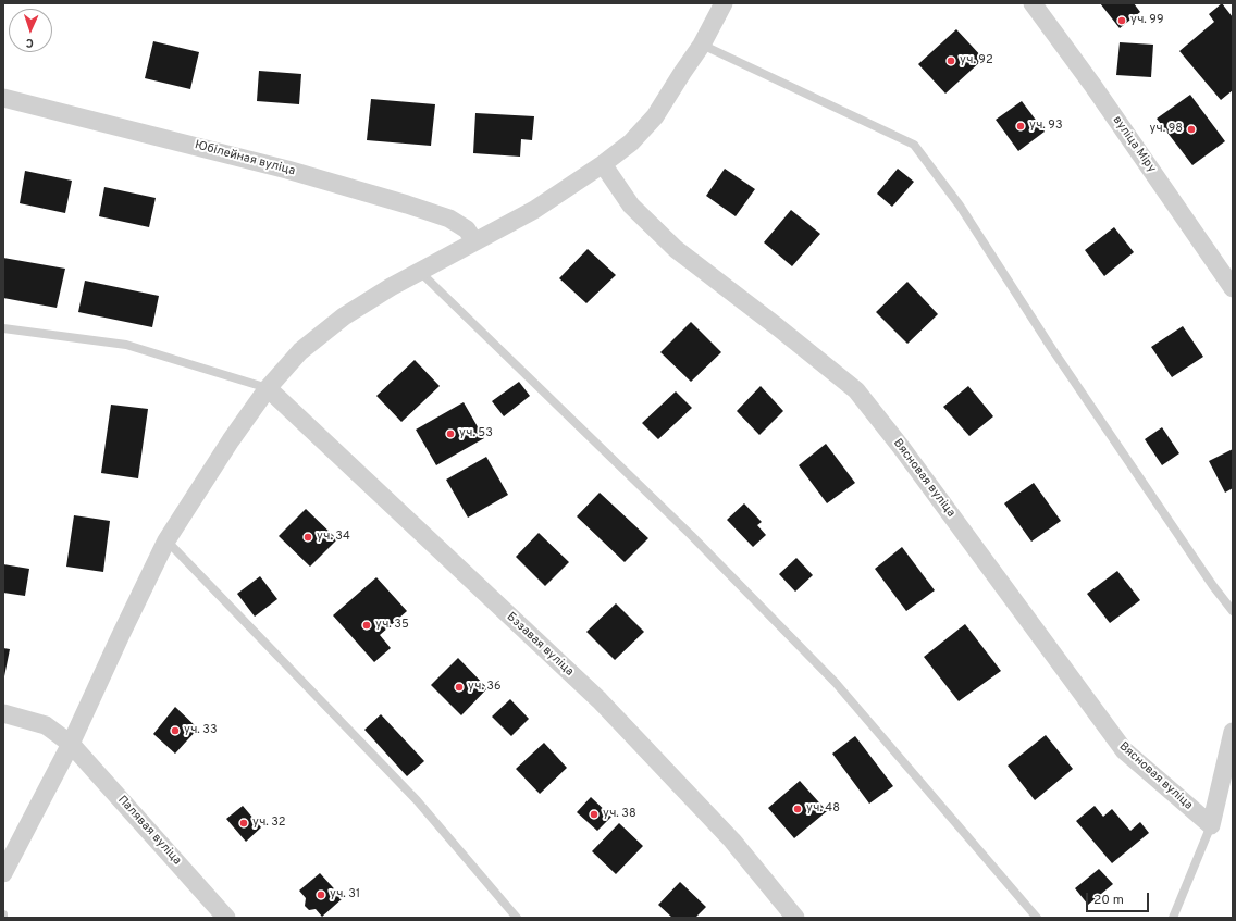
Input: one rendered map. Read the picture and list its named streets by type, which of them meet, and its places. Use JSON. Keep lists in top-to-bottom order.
{
  "streets": {
    "street": [
      "вуліца Міру",
      "Юбілейная вуліца",
      "Вясновая вуліца",
      "Бэзавая вуліца",
      "Палявая вуліца"
    ]
  },
  "places": [
    "уч. 99",
    "уч. 92",
    "уч. 93",
    "уч. 98",
    "уч. 53",
    "уч. 34",
    "уч. 35",
    "уч. 36",
    "уч. 33",
    "уч. 48",
    "уч. 38",
    "уч. 32",
    "уч. 31"
  ],
  "scale_bar": "20 m",
  "north": "bottom"
}
